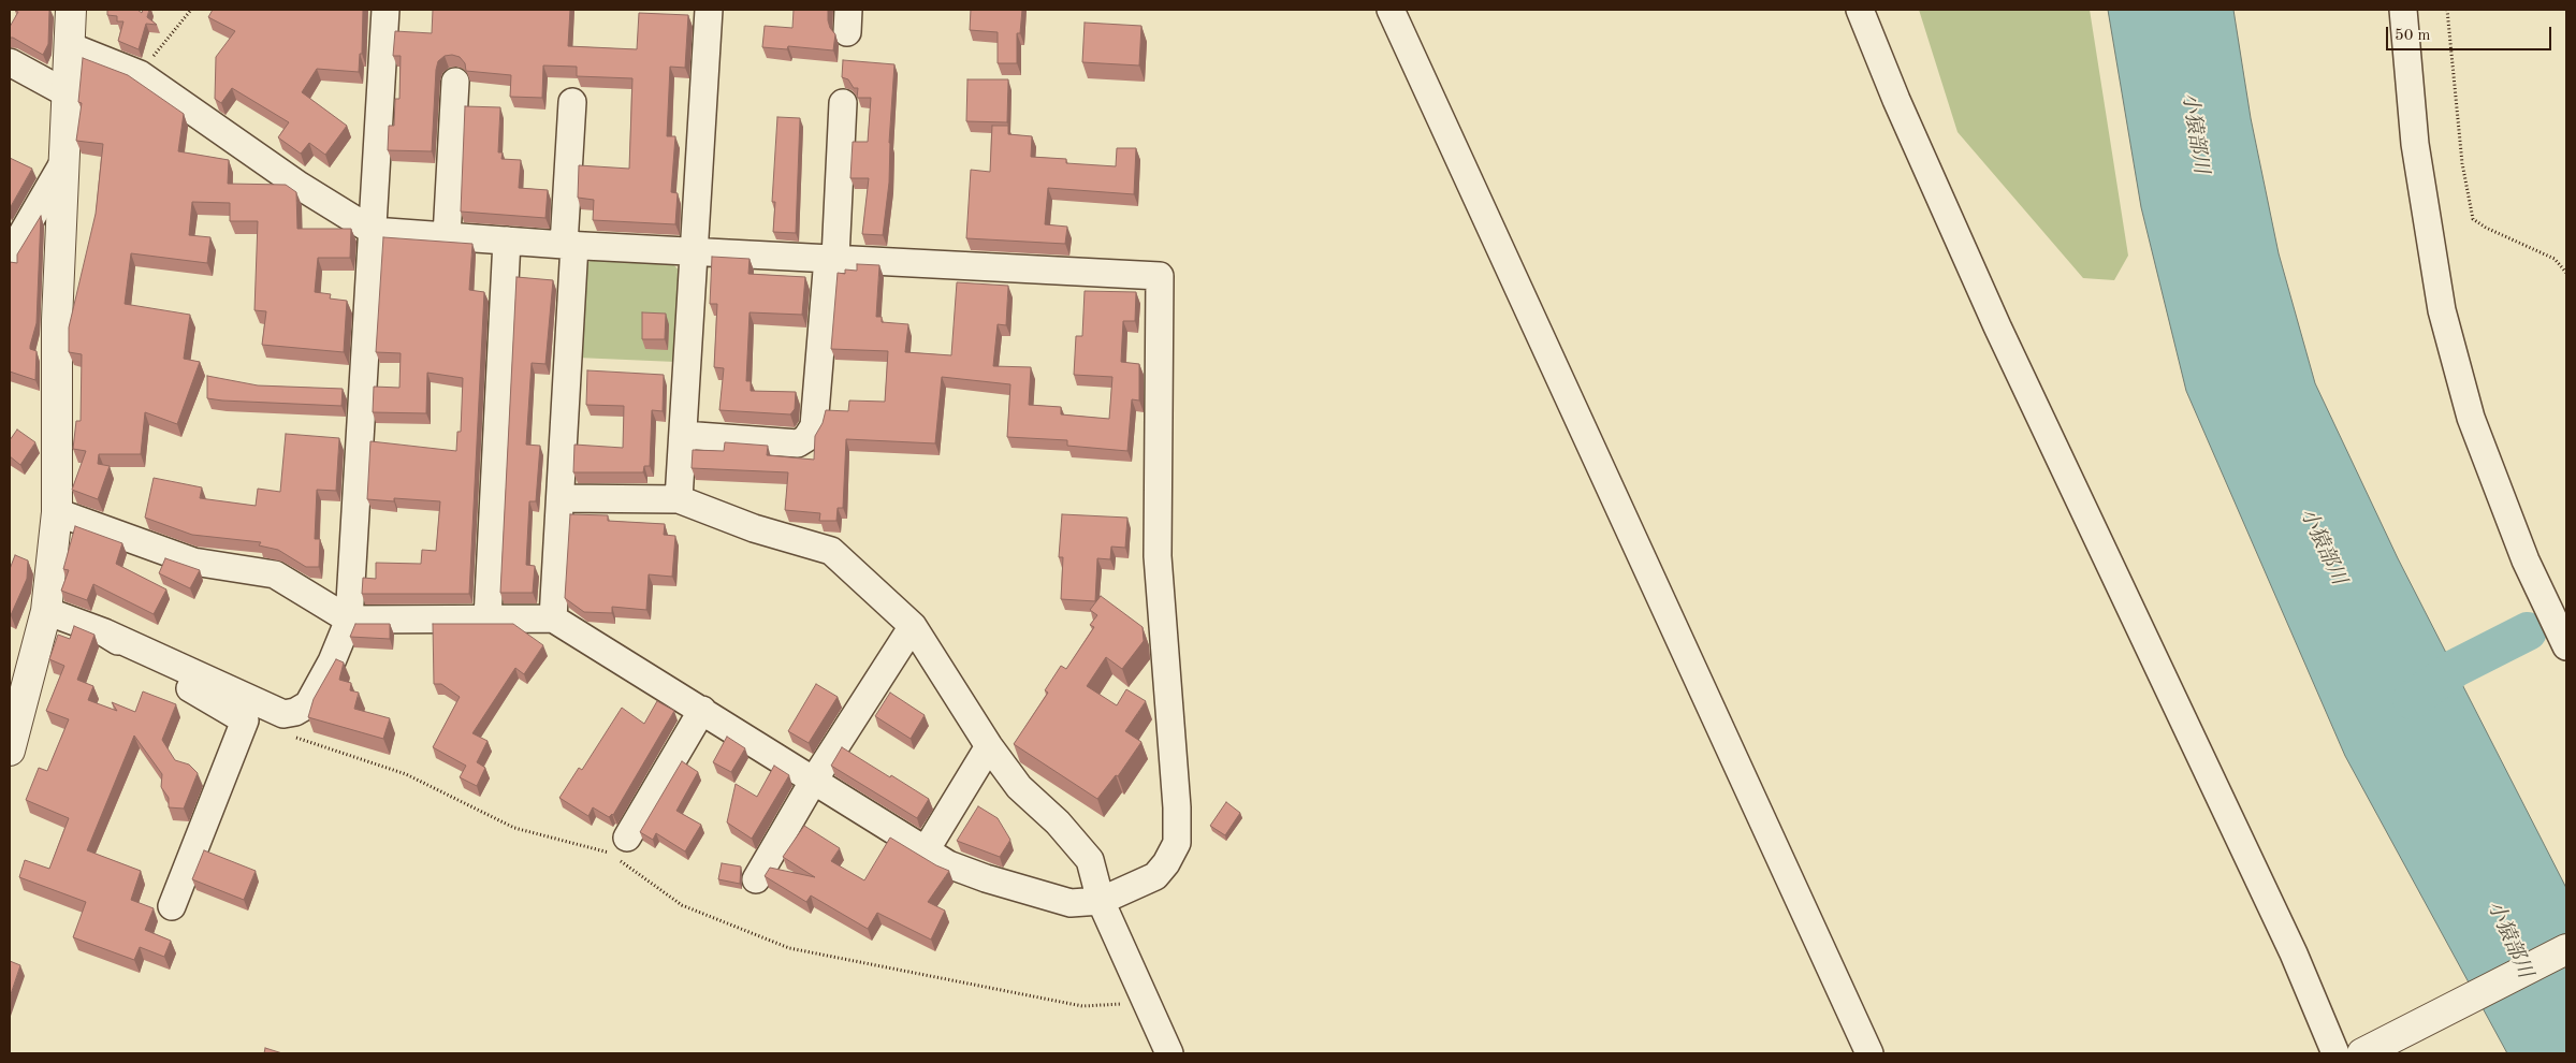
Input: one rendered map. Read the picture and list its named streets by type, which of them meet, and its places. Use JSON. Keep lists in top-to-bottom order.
{
  "water": ["小猿部川"],
  "scale_bar": "50 m"
}
